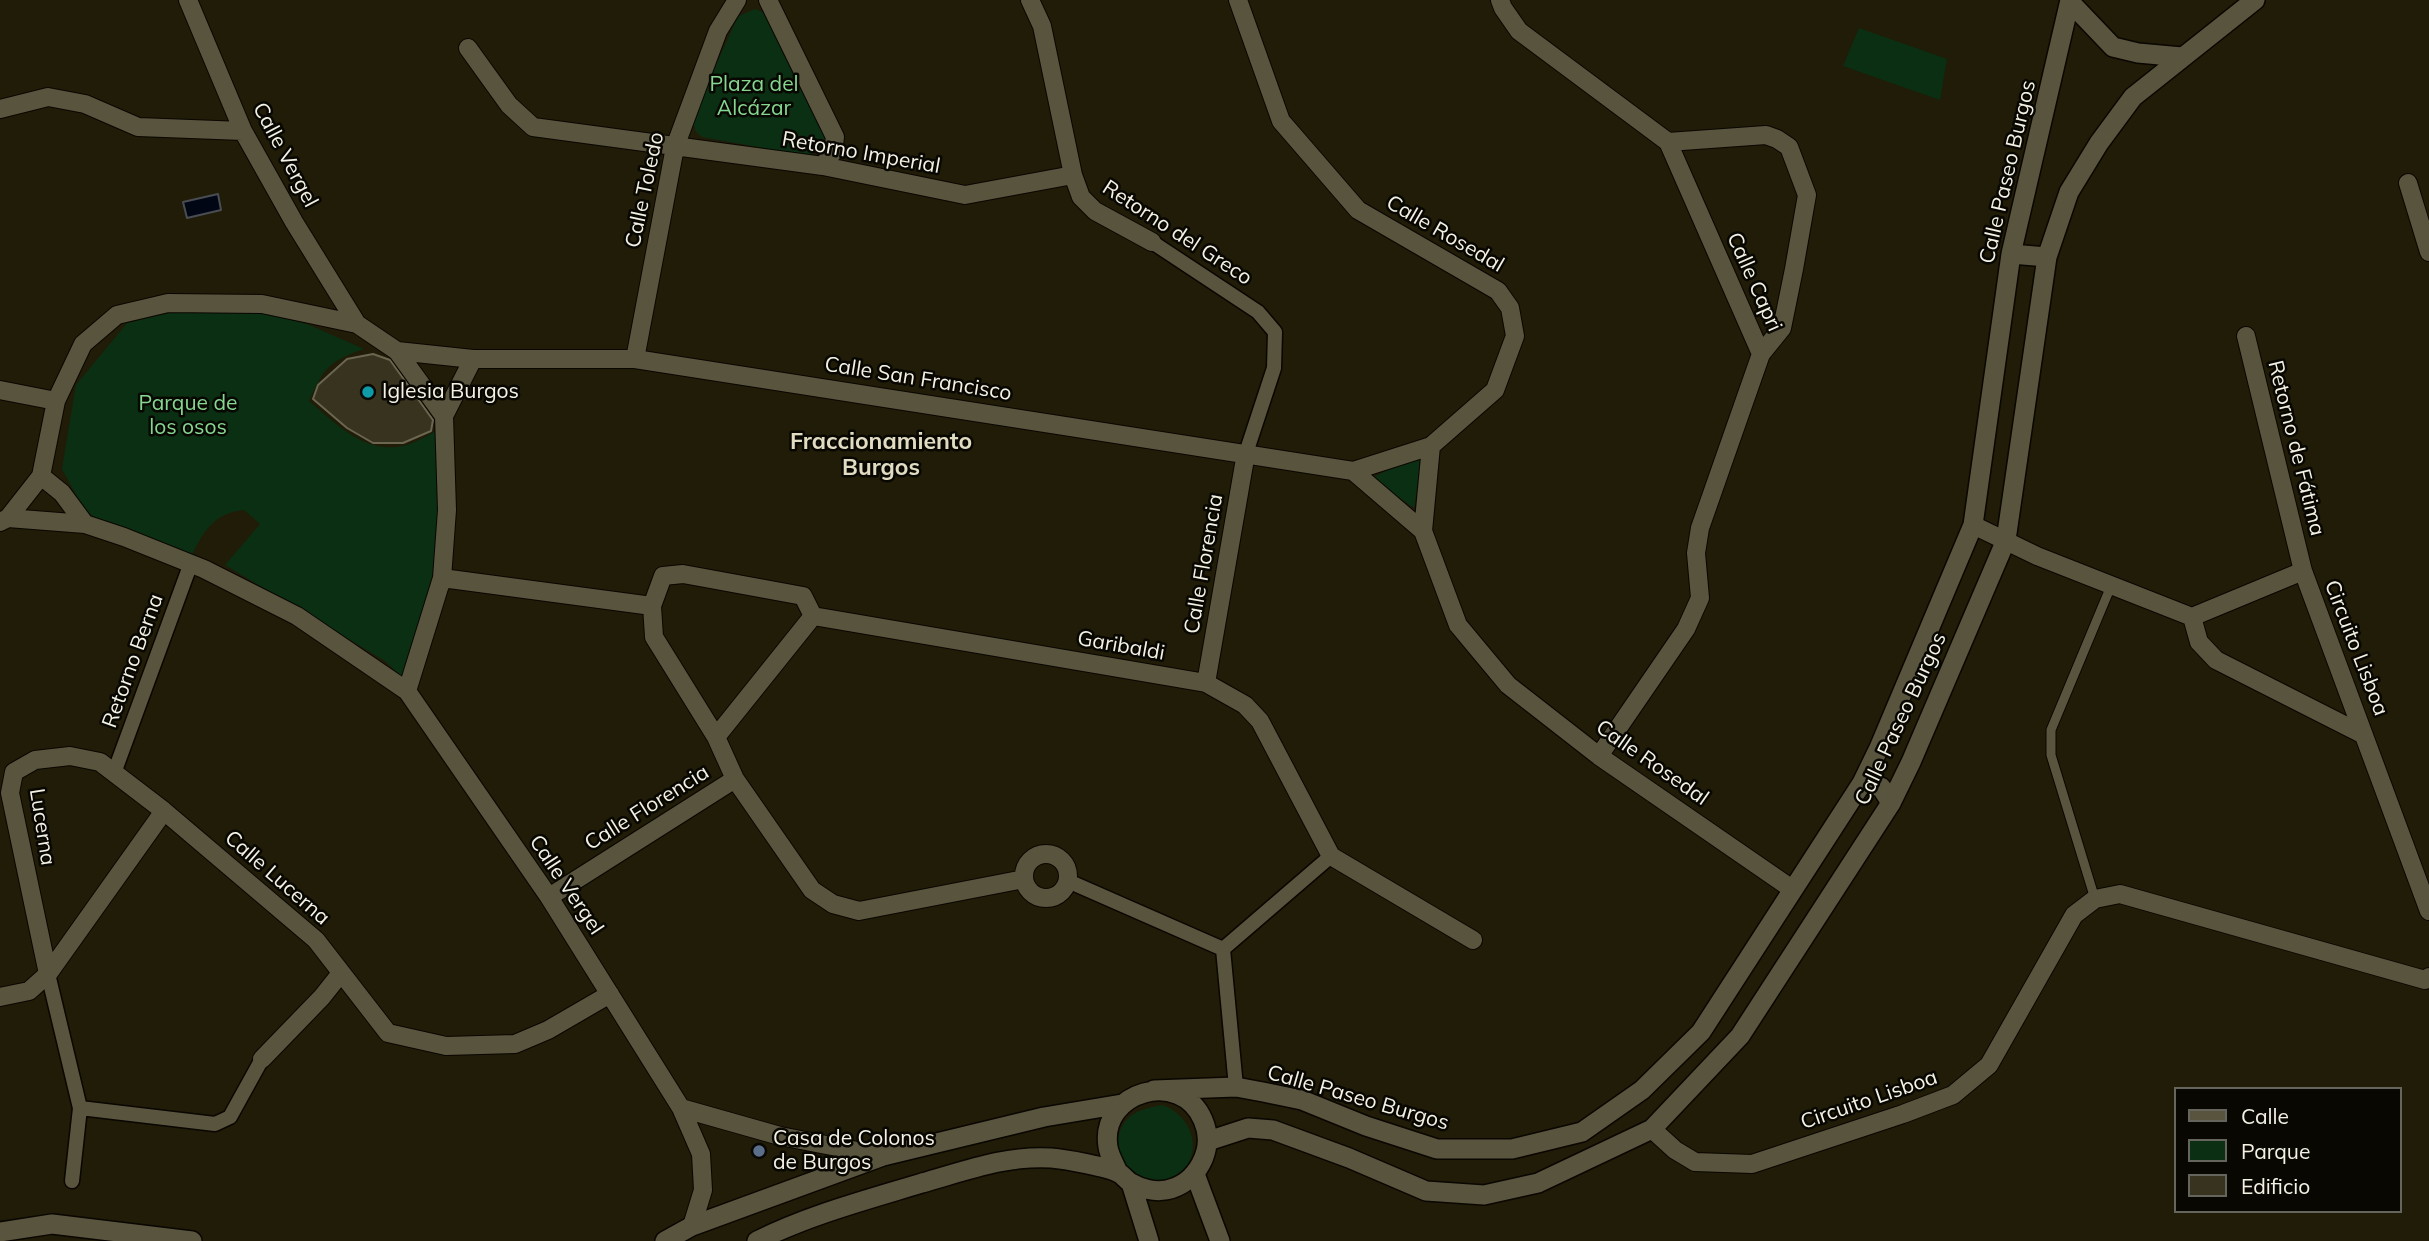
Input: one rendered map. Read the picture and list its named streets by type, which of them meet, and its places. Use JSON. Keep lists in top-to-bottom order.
{
  "streets": {
    "street": [
      "Retorno Imperial",
      "Calle Vergel",
      "Calle Paseo Burgos",
      "Calle Toledo",
      "Retorno del Greco",
      "Calle Rosedal",
      "Calle Capri",
      "Calle San Francisco",
      "Retorno de Fátima",
      "Calle Florencia",
      "Garibaldi",
      "Circuito Lisboa",
      "Retorno Berna",
      "Lucerna",
      "Calle Lucerna"
    ]
  },
  "crossings": [
    ["Retorno Imperial", "Calle Toledo"],
    ["Retorno Imperial", "Retorno del Greco"],
    ["Calle Vergel", "Calle Florencia"],
    ["Calle Vergel", "Calle Lucerna"],
    ["Calle Paseo Burgos", "Calle Rosedal"],
    ["Calle Paseo Burgos", "Circuito Lisboa"],
    ["Calle Toledo", "Calle San Francisco"],
    ["Retorno del Greco", "Calle San Francisco"],
    ["Retorno del Greco", "Calle Florencia"],
    ["Calle Rosedal", "Calle Capri"],
    ["Calle Rosedal", "Calle San Francisco"],
    ["Calle San Francisco", "Calle Florencia"],
    ["Retorno de Fátima", "Circuito Lisboa"],
    ["Calle Florencia", "Garibaldi"],
    ["Retorno Berna", "Lucerna"],
    ["Lucerna", "Calle Lucerna"]
  ],
  "districts": ["Fraccionamiento Burgos"],
  "parks": ["Plaza del Alcázar", "Parque de los osos"],
  "places": ["Iglesia Burgos", "Casa de Colonos de Burgos"],
  "legend": ["Calle", "Parque", "Edificio"]
}
